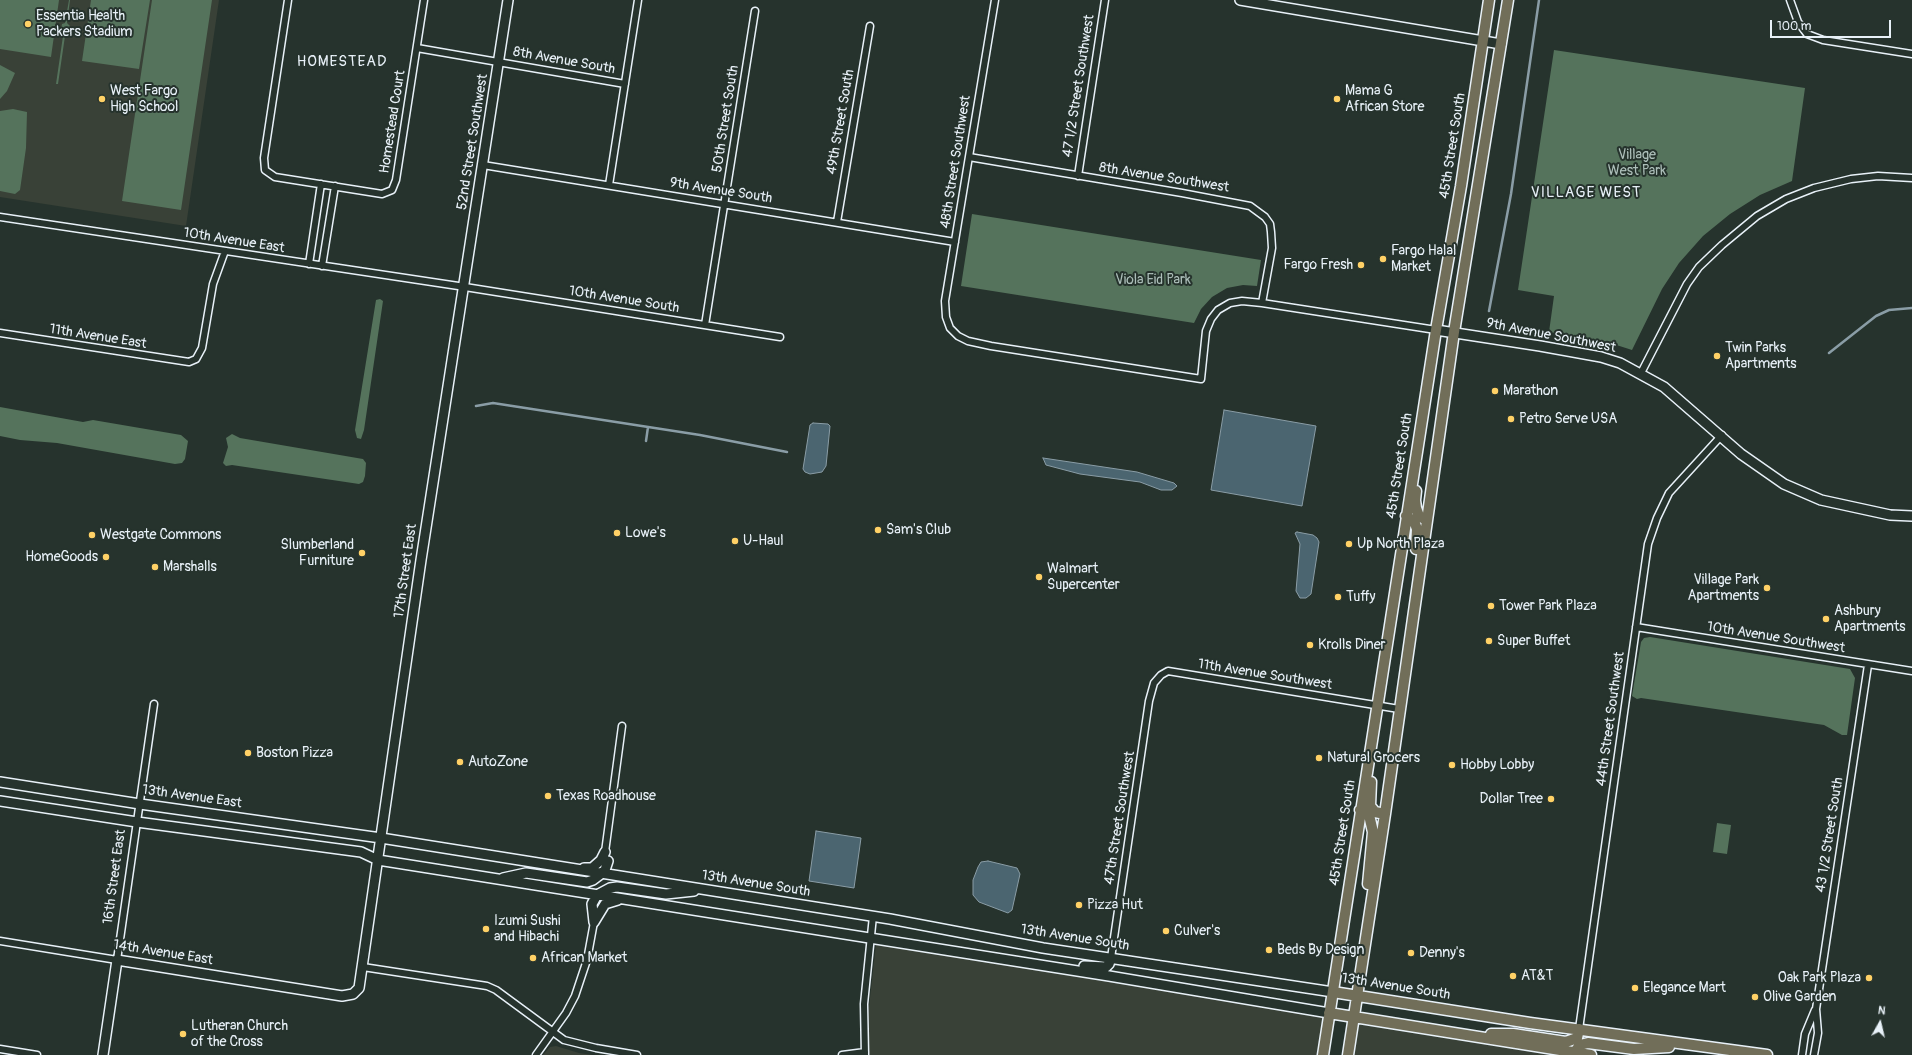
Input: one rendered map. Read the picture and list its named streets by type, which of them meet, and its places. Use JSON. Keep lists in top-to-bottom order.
{
  "streets": {
    "main road": [
      "52nd Street Southwest",
      "45th Street South",
      "9th Avenue Southwest",
      "17th Street East",
      "13th Avenue East",
      "16th Street East",
      "13th Avenue South",
      "14th Avenue East"
    ],
    "street": [
      "8th Avenue South",
      "47 1/2 Street Southwest",
      "50th Street South",
      "Homestead Court",
      "49th Street South",
      "48th Street Southwest",
      "8th Avenue Southwest",
      "9th Avenue South",
      "10th Avenue East",
      "10th Avenue South",
      "11th Avenue East",
      "10th Avenue Southwest",
      "11th Avenue Southwest",
      "44th Street Southwest",
      "47th Street Southwest",
      "43 1/2 Street South"
    ]
  },
  "crossings": [
    ["8th Avenue South", "Homestead Court"],
    ["8th Avenue South", "52nd Street Southwest"],
    ["47 1/2 Street Southwest", "8th Avenue Southwest"],
    ["50th Street South", "9th Avenue South"],
    ["50th Street South", "10th Avenue South"],
    ["49th Street South", "9th Avenue South"],
    ["52nd Street Southwest", "9th Avenue South"],
    ["52nd Street Southwest", "10th Avenue East"],
    ["52nd Street Southwest", "10th Avenue South"],
    ["52nd Street Southwest", "17th Street East"],
    ["45th Street South", "9th Avenue Southwest"],
    ["45th Street South", "11th Avenue Southwest"],
    ["45th Street South", "13th Avenue South"],
    ["48th Street Southwest", "8th Avenue Southwest"],
    ["48th Street Southwest", "9th Avenue South"],
    ["48th Street Southwest", "9th Avenue Southwest"],
    ["8th Avenue Southwest", "9th Avenue Southwest"],
    ["10th Avenue East", "10th Avenue South"],
    ["10th Avenue East", "11th Avenue East"],
    ["10th Avenue East", "17th Street East"],
    ["10th Avenue South", "17th Street East"],
    ["9th Avenue Southwest", "44th Street Southwest"],
    ["17th Street East", "13th Avenue East"],
    ["17th Street East", "13th Avenue South"],
    ["17th Street East", "14th Avenue East"],
    ["10th Avenue Southwest", "44th Street Southwest"],
    ["10th Avenue Southwest", "43 1/2 Street South"],
    ["11th Avenue Southwest", "47th Street Southwest"],
    ["44th Street Southwest", "13th Avenue South"],
    ["13th Avenue East", "16th Street East"],
    ["13th Avenue East", "13th Avenue South"],
    ["47th Street Southwest", "13th Avenue South"],
    ["16th Street East", "14th Avenue East"]
  ],
  "districts": ["HOMESTEAD", "VILLAGE WEST"],
  "parks": ["Village West Park", "Viola Eid Park"],
  "places": [
    "Essentia Health Packers Stadium",
    "West Fargo High School",
    "Mama G African Store",
    "Fargo Halal Market",
    "Fargo Fresh",
    "Twin Parks Apartments",
    "Marathon",
    "Petro Serve USA",
    "Sam's Club",
    "Lowe's",
    "Westgate Commons",
    "U-Haul",
    "Up North Plaza",
    "Slumberland Furniture",
    "HomeGoods",
    "Marshalls",
    "Walmart Supercenter",
    "Village Park Apartments",
    "Tuffy",
    "Tower Park Plaza",
    "Ashbury Apartments",
    "Super Buffet",
    "Krolls Diner",
    "Boston Pizza",
    "Natural Grocers",
    "AutoZone",
    "Hobby Lobby",
    "Texas Roadhouse",
    "Dollar Tree",
    "Pizza Hut",
    "Izumi Sushi and Hibachi",
    "Culver's",
    "Beds By Design",
    "Denny's",
    "African Market",
    "AT&T",
    "Oak Park Plaza",
    "Elegance Mart",
    "Olive Garden",
    "Lutheran Church of the Cross"
  ],
  "scale_bar": "100 m",
  "north": "top"
}
